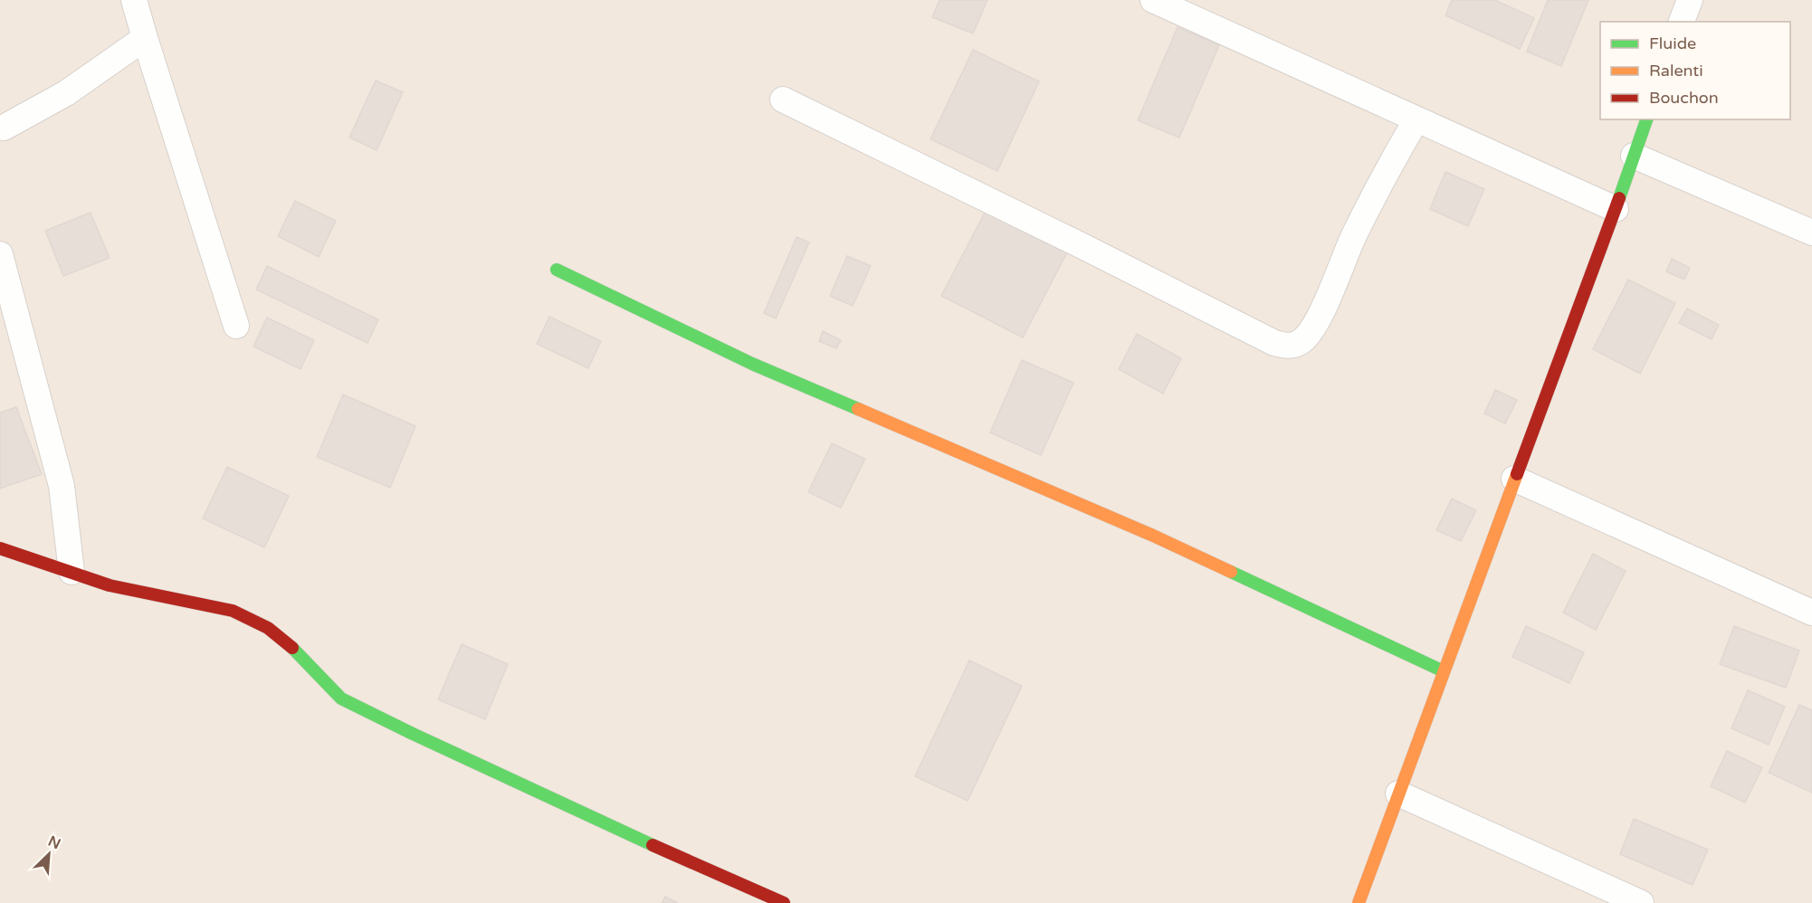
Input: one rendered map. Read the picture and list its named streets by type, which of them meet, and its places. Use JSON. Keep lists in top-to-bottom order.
{
  "legend": ["Fluide", "Ralenti", "Bouchon"],
  "north": "top right"
}
